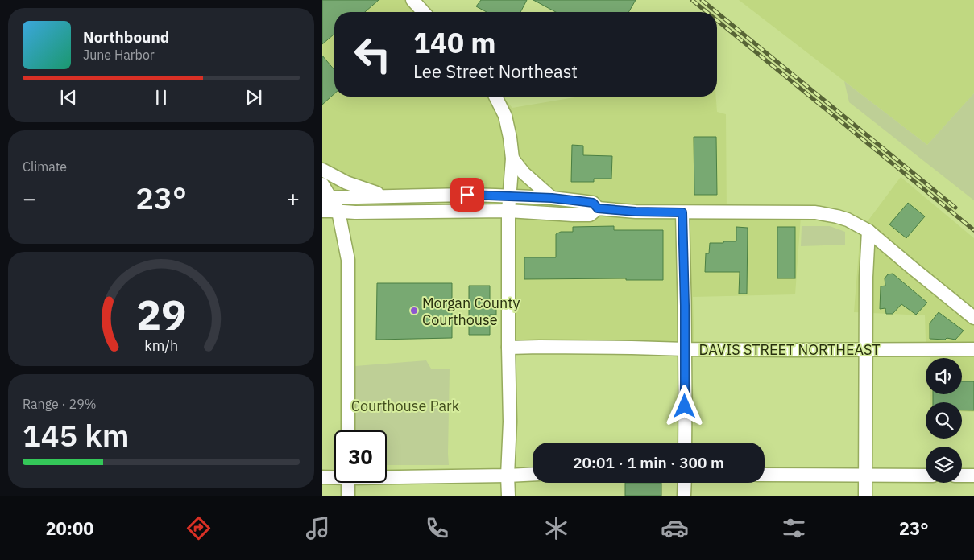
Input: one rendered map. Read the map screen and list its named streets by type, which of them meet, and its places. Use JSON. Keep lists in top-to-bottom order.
{
  "streets": {
    "street": ["DAVIS STREET NORTHEAST"]
  },
  "parks": ["Courthouse Park"],
  "places": ["Morgan County Courthouse"],
  "page": {
    "turn": ["140 m", "Lee Street Northeast"],
    "song": ["Northbound", "June Harbor"],
    "tile": [
      "Climate",
      ["Range · 29%", "145 km"]
    ],
    "heat": ["−", "23°", "+"],
    "limit": "30",
    "trip": "20:01 · 1 min · 300 m",
    "tabs": ["20:00", "23°"],
    "gauge": ["29", "km/h"]
  }
}
